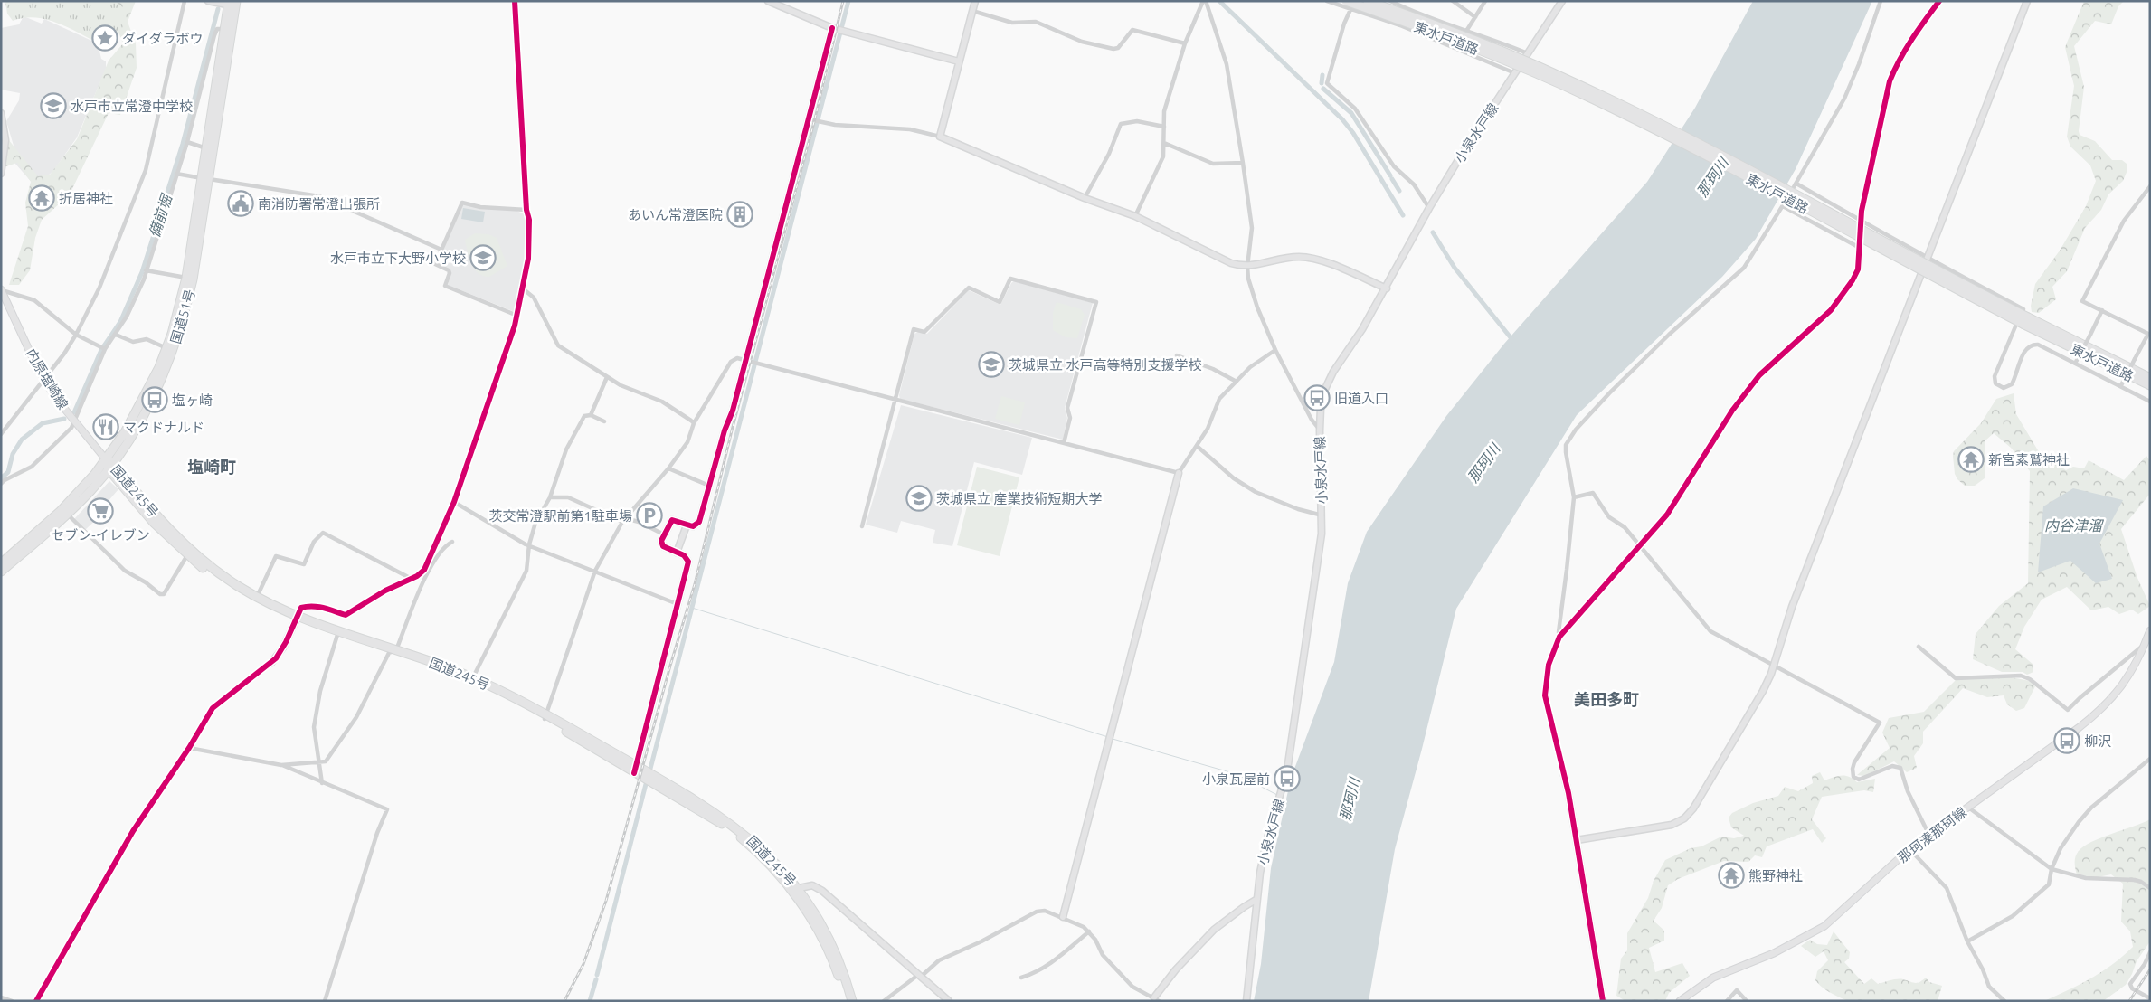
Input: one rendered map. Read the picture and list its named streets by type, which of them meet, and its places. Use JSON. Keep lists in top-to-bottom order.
{
  "streets": {
    "highway": ["東水戸道路", "国道51号", "国道245号"],
    "main road": ["内原塩崎線", "那珂湊那珂線"],
    "street": ["小泉水戸線"]
  },
  "crossings": [
    ["国道51号", "内原塩崎線"],
    ["国道51号", "国道245号"],
    ["内原塩崎線", "国道245号"]
  ],
  "districts": ["塩崎町", "美田多町"],
  "water": ["那珂川", "備前堀", "内谷津溜"],
  "places": {
    "place": ["ダイダラボウ"],
    "school or university": [
      "水戸市立常澄中学校",
      "水戸市立下大野小学校",
      "茨城県立 水戸高等特別支援学校",
      "茨城県立 産業技術短期大学"
    ],
    "temple": ["折居神社", "新宮素鷲神社", "熊野神社"],
    "public building": ["南消防署常澄出張所"],
    "building": ["あいん常澄医院"],
    "bus stop": [
      "旧道入口",
      "塩ヶ崎",
      "柳沢",
      "小泉瓦屋前"
    ],
    "restaurant": ["マクドナルド"],
    "supermarket": ["セブン-イレブン"],
    "parking": ["茨交常澄駅前第1駐車場"]
  }
}
